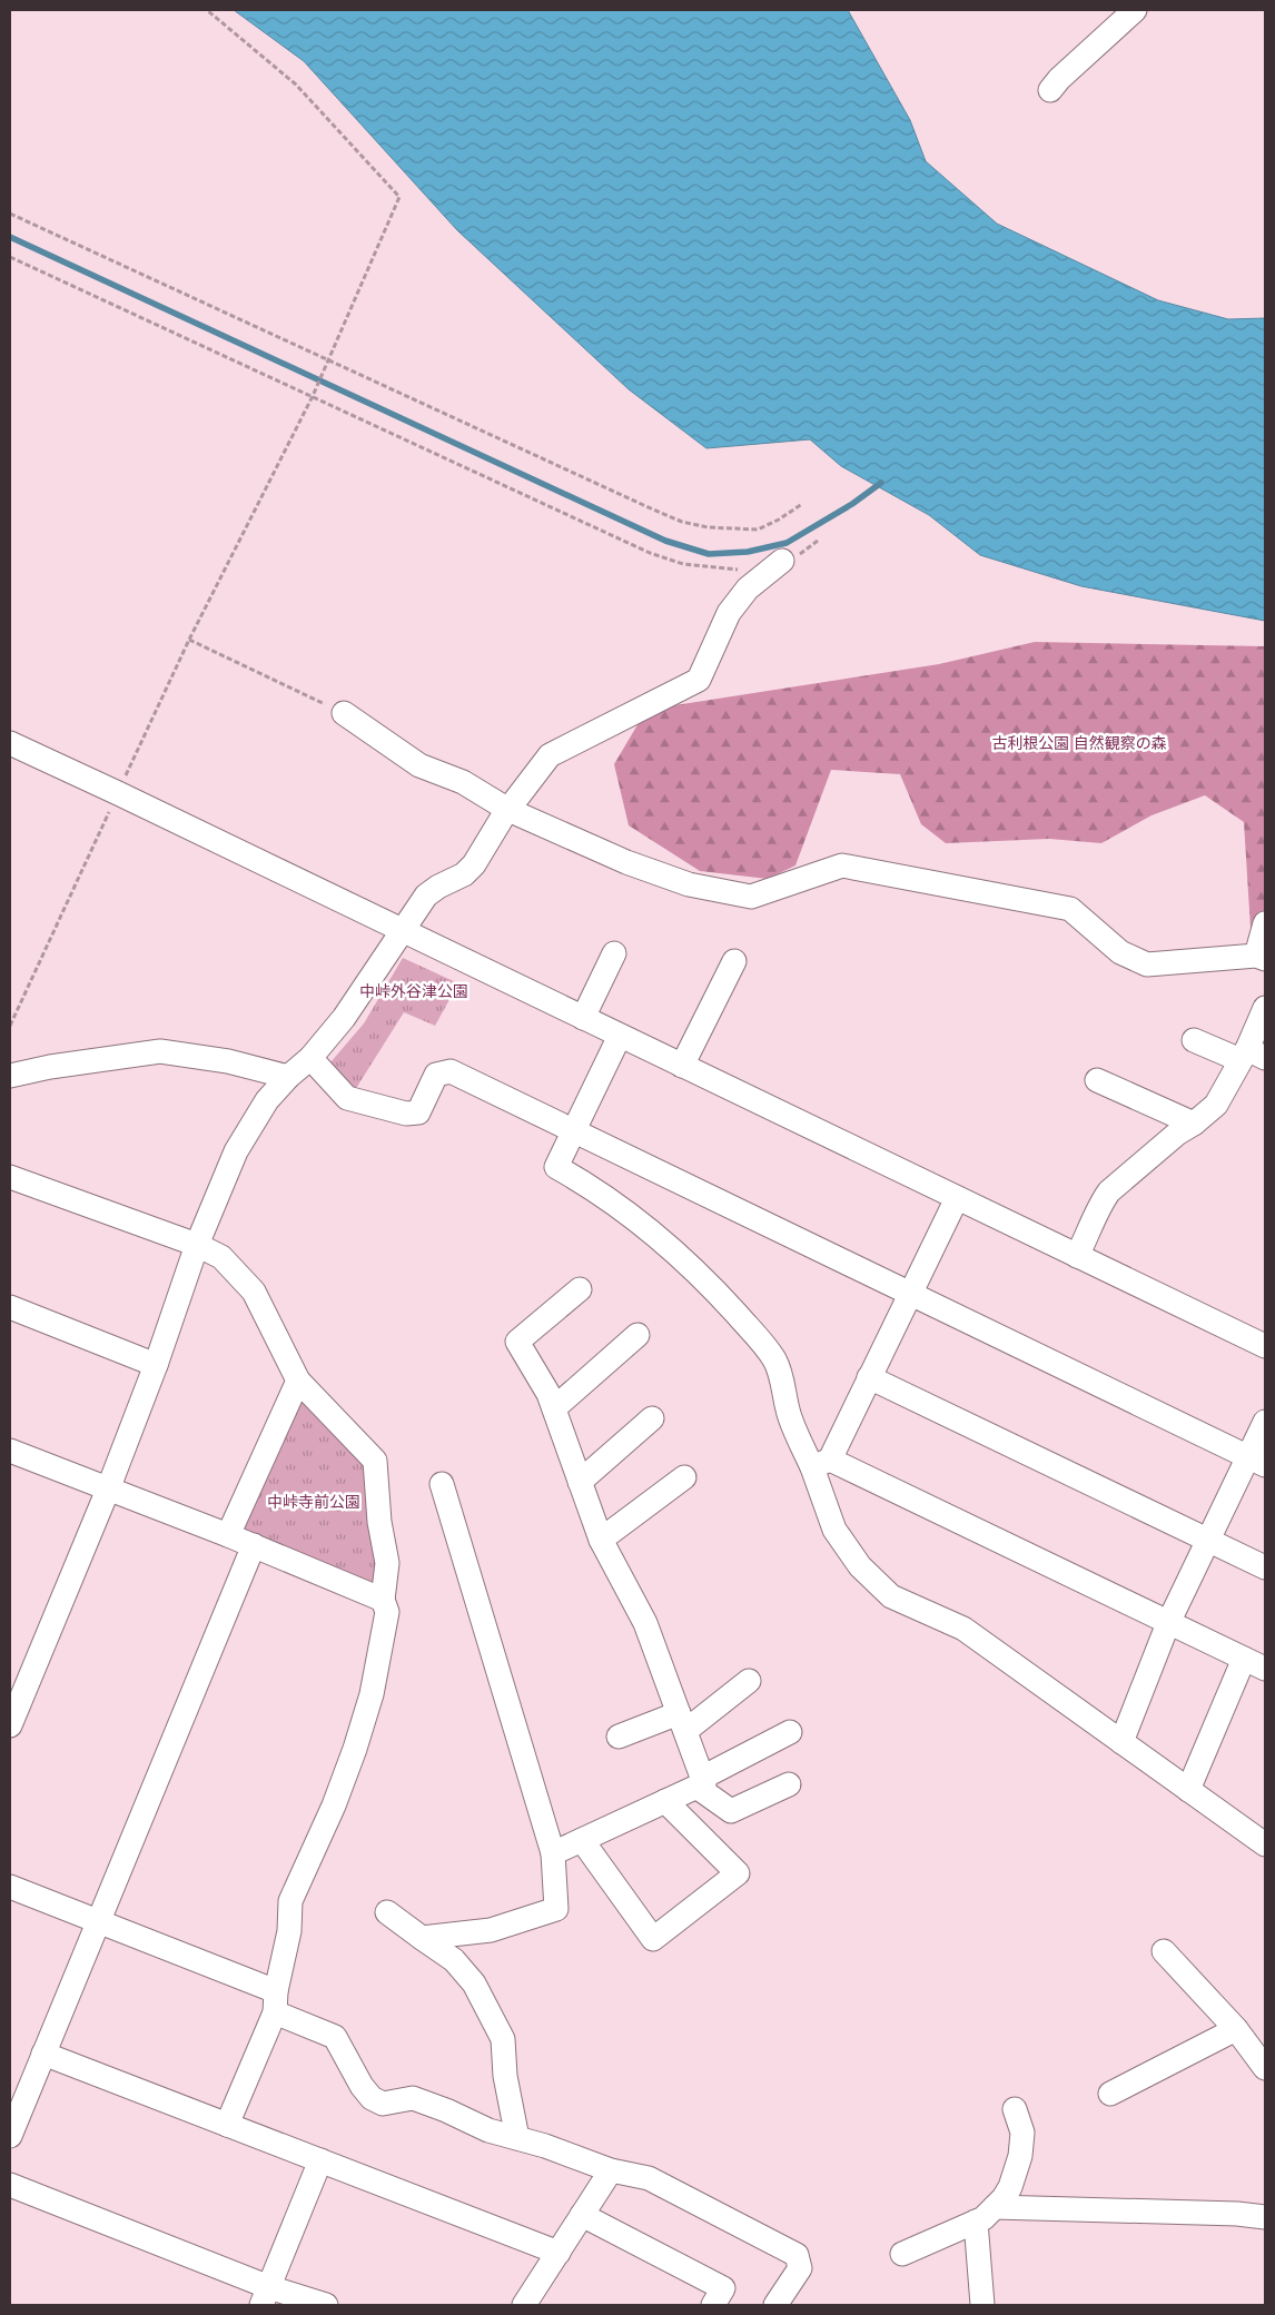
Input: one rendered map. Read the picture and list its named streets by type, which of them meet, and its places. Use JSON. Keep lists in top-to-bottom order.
{
  "parks": ["古利根公園 自然観察の森", "中峠外谷津公園", "中峠寺前公園"]
}
